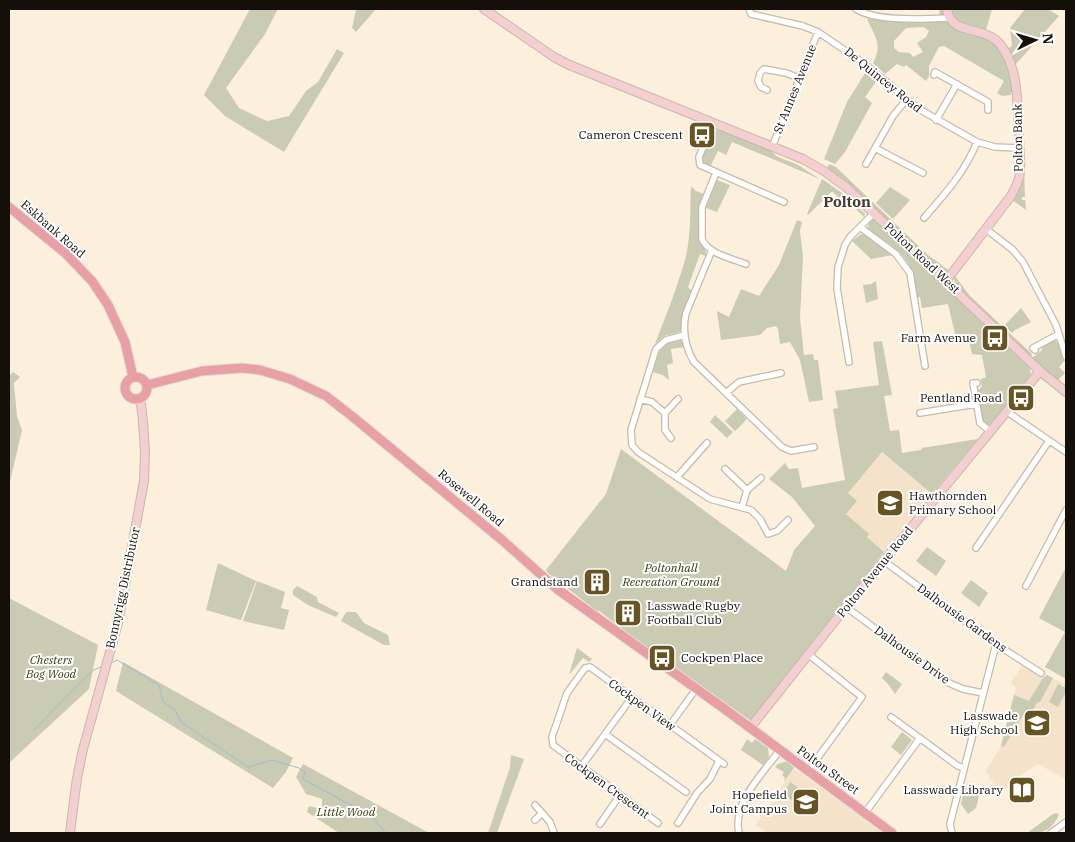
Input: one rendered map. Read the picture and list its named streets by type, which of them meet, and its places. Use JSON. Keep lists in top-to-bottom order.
{
  "streets": {
    "main road": ["Eskbank Road", "Rosewell Road", "Polton Street"],
    "street": [
      "De Quincey Road",
      "St Annes Avenue",
      "Polton Bank",
      "Polton Road West",
      "Polton Avenue Road",
      "Bonnyrigg Distributor",
      "Dalhousie Gardens",
      "Dalhousie Drive",
      "Cockpen View",
      "Cockpen Crescent"
    ]
  },
  "crossings": [
    ["De Quincey Road", "St Annes Avenue"],
    ["De Quincey Road", "Polton Bank"],
    ["St Annes Avenue", "Polton Road West"],
    ["Polton Bank", "Polton Road West"],
    ["Eskbank Road", "Rosewell Road"],
    ["Eskbank Road", "Bonnyrigg Distributor"],
    ["Polton Road West", "Polton Avenue Road"],
    ["Rosewell Road", "Polton Avenue Road"],
    ["Rosewell Road", "Bonnyrigg Distributor"],
    ["Rosewell Road", "Polton Street"],
    ["Polton Avenue Road", "Dalhousie Gardens"],
    ["Polton Avenue Road", "Dalhousie Drive"],
    ["Polton Avenue Road", "Polton Street"],
    ["Cockpen View", "Cockpen Crescent"]
  ],
  "districts": ["Polton"],
  "parks": ["Poltonhall Recreation Ground", "Chesters Bog Wood", "Little Wood"],
  "places": {
    "bus stop": [
      "Cameron Crescent",
      "Farm Avenue",
      "Pentland Road",
      "Cockpen Place"
    ],
    "school or university": ["Hawthornden Primary School", "Lasswade High School", "Hopefield Joint Campus"],
    "building": ["Grandstand", "Lasswade Rugby Football Club"],
    "library": ["Lasswade Library"]
  },
  "north": "right"
}
